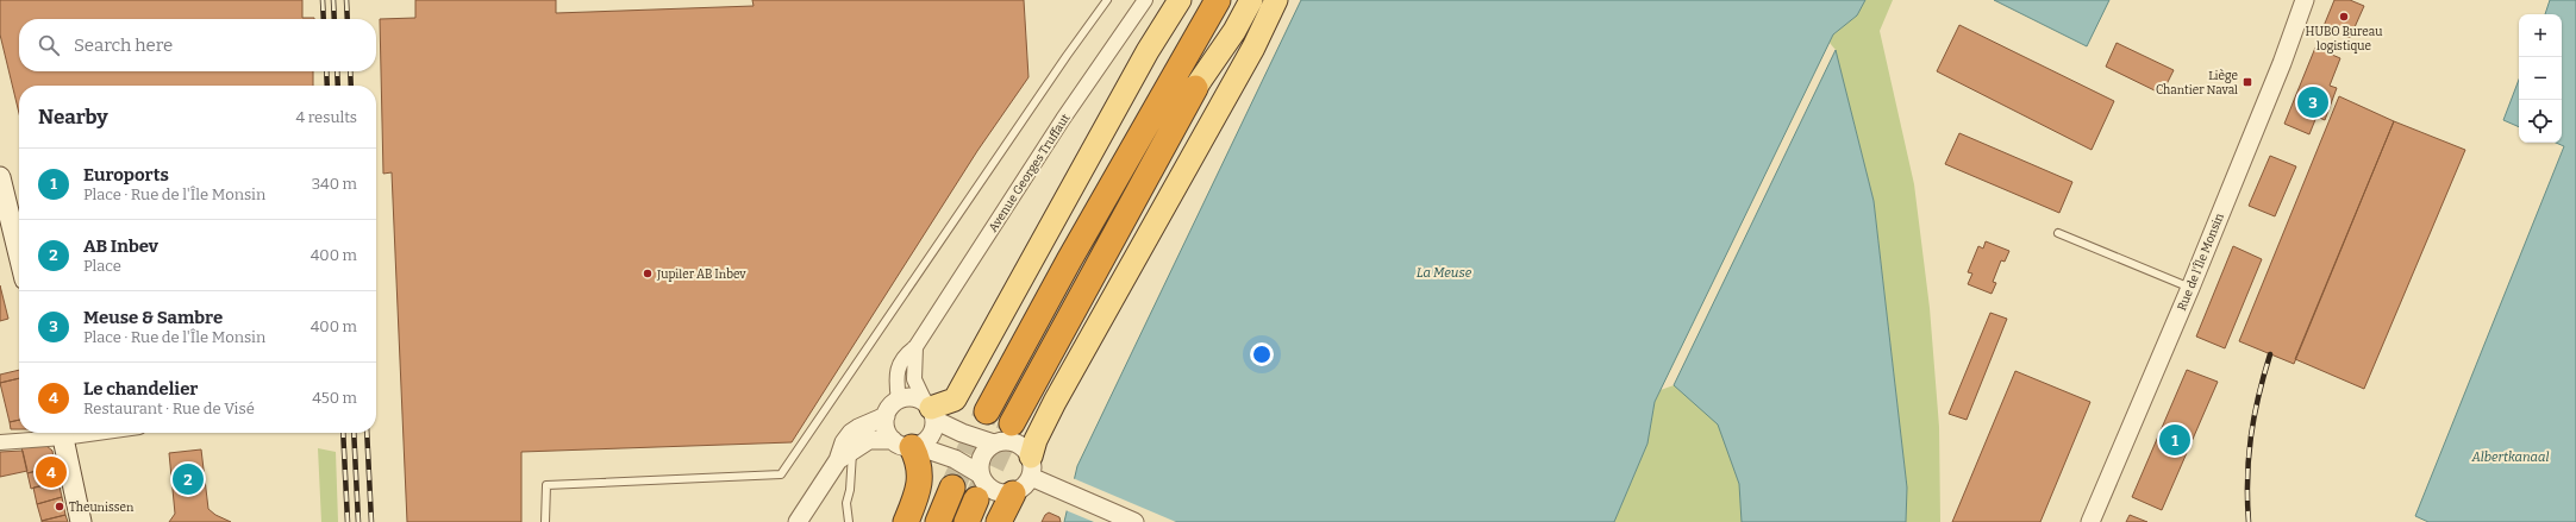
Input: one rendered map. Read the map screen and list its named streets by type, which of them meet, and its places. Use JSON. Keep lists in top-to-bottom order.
{
  "streets": {
    "street": ["Avenue Georges Truffaut", "Rue de l'Île Monsin"]
  },
  "water": ["La Meuse", "Albertkanaal"],
  "places": {
    "other": ["HUBO Bureau logistique", "Jupiler AB Inbev", "Theunissen"],
    "transit": ["Liège Chantier Naval"]
  },
  "page": {
    "map_buttons": ["+", "−"],
    "search": "Search here",
    "pins": [
      "3",
      "1",
      "4",
      "2"
    ],
    "heading": ["Nearby", "4 results"],
    "list": [
      {
        "mark": "1",
        "name": "Euroports",
        "note": "Place · Rue de l'Île Monsin",
        "value": "340 m"
      },
      {
        "mark": "2",
        "name": "AB Inbev",
        "note": "Place",
        "value": "400 m"
      },
      {
        "mark": "3",
        "name": "Meuse & Sambre",
        "note": "Place · Rue de l'Île Monsin",
        "value": "400 m"
      },
      {
        "mark": "4",
        "name": "Le chandelier",
        "note": "Restaurant · Rue de Visé",
        "value": "450 m"
      }
    ]
  }
}
